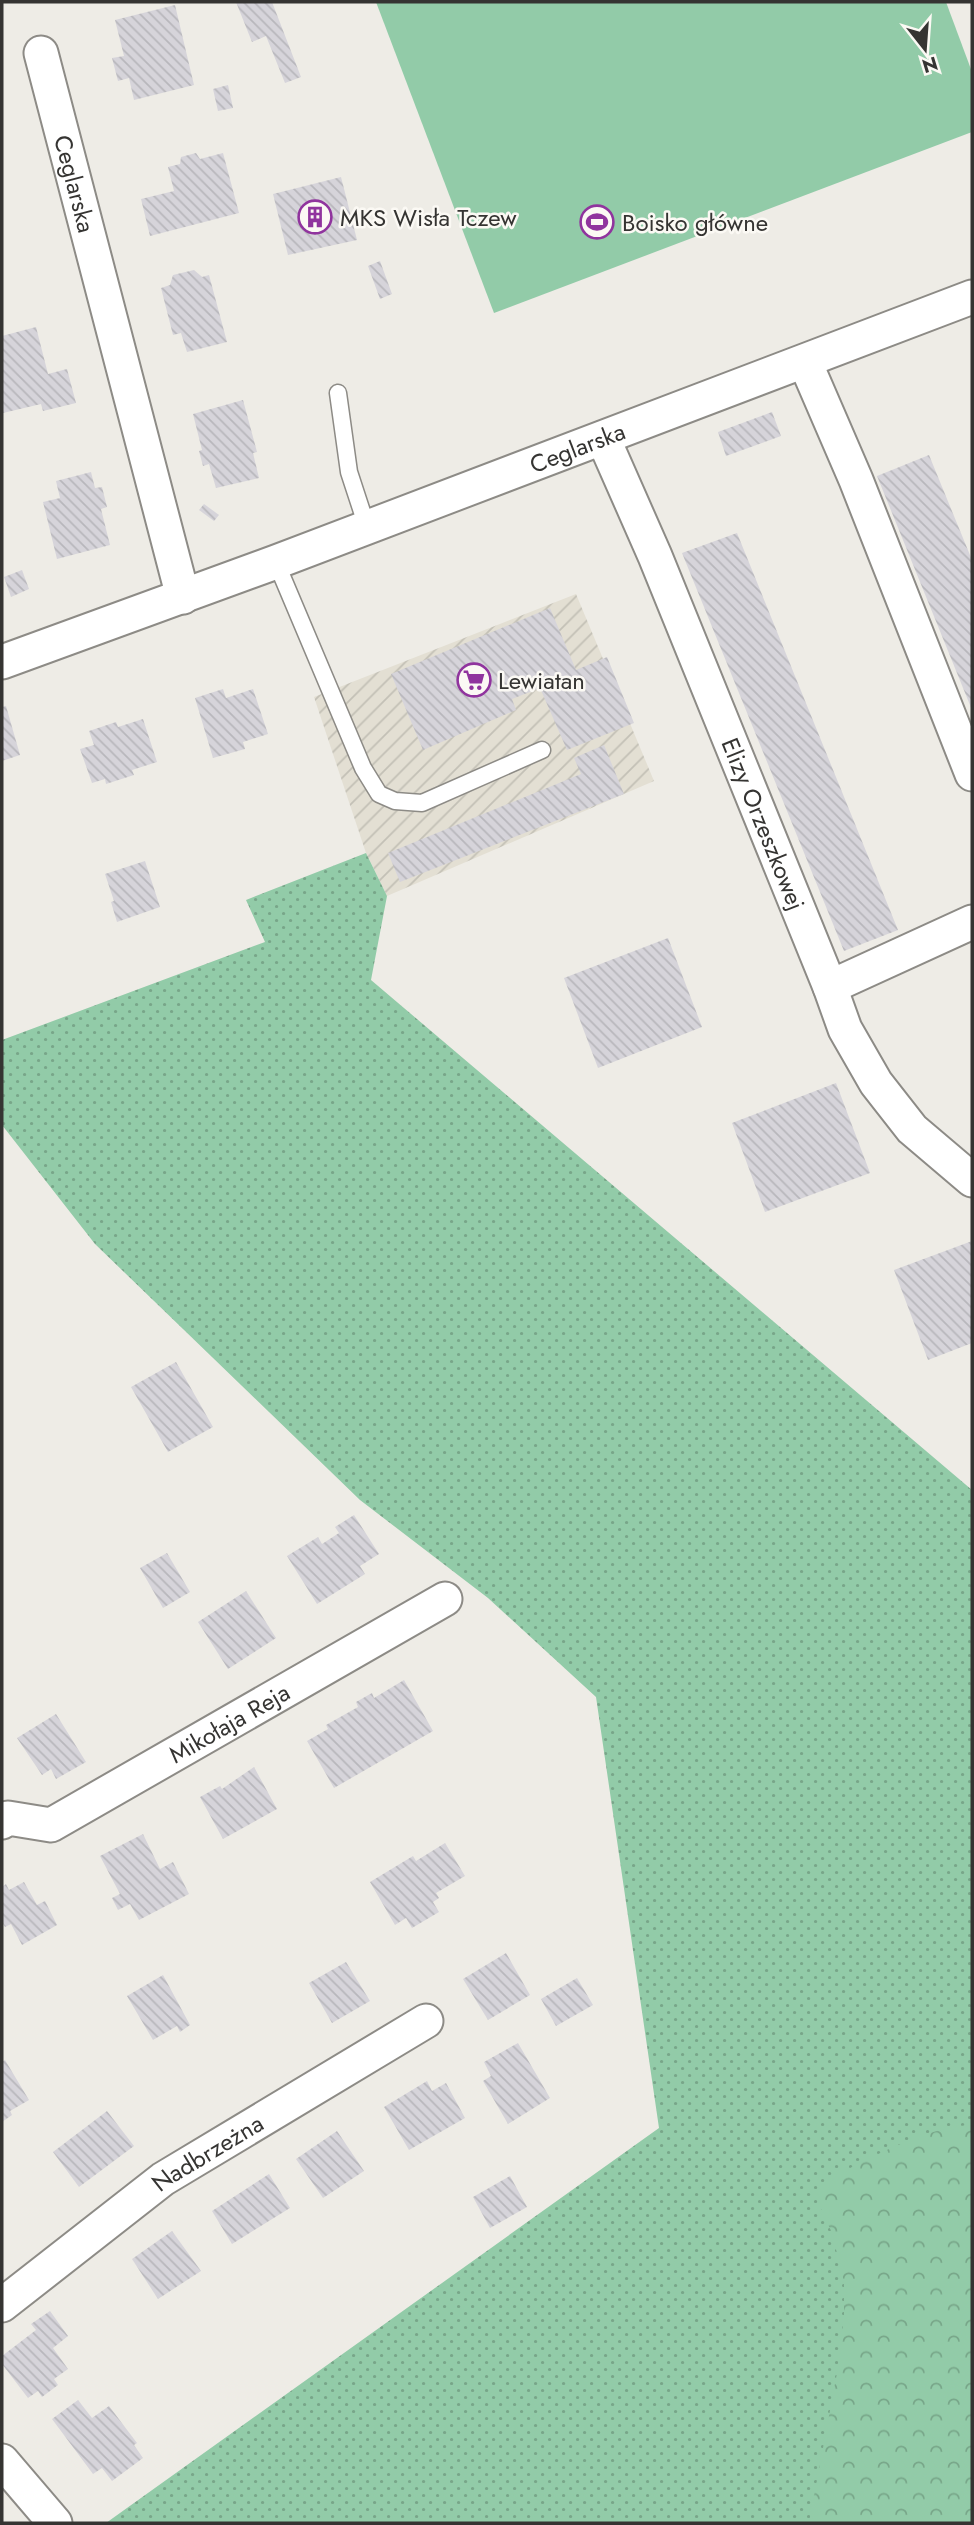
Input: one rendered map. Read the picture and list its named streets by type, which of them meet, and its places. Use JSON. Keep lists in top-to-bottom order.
{
  "streets": {
    "street": [
      "Ceglarska",
      "Elizy Orzeszkowej",
      "Mikołaja Reja",
      "Nadbrzeżna"
    ]
  },
  "crossings": [
    ["Ceglarska", "Elizy Orzeszkowej"]
  ],
  "places": {
    "building": ["MKS Wisła Tczew"],
    "sports": ["Boisko główne"],
    "supermarket": ["Lewiatan"]
  },
  "north": "bottom"
}
